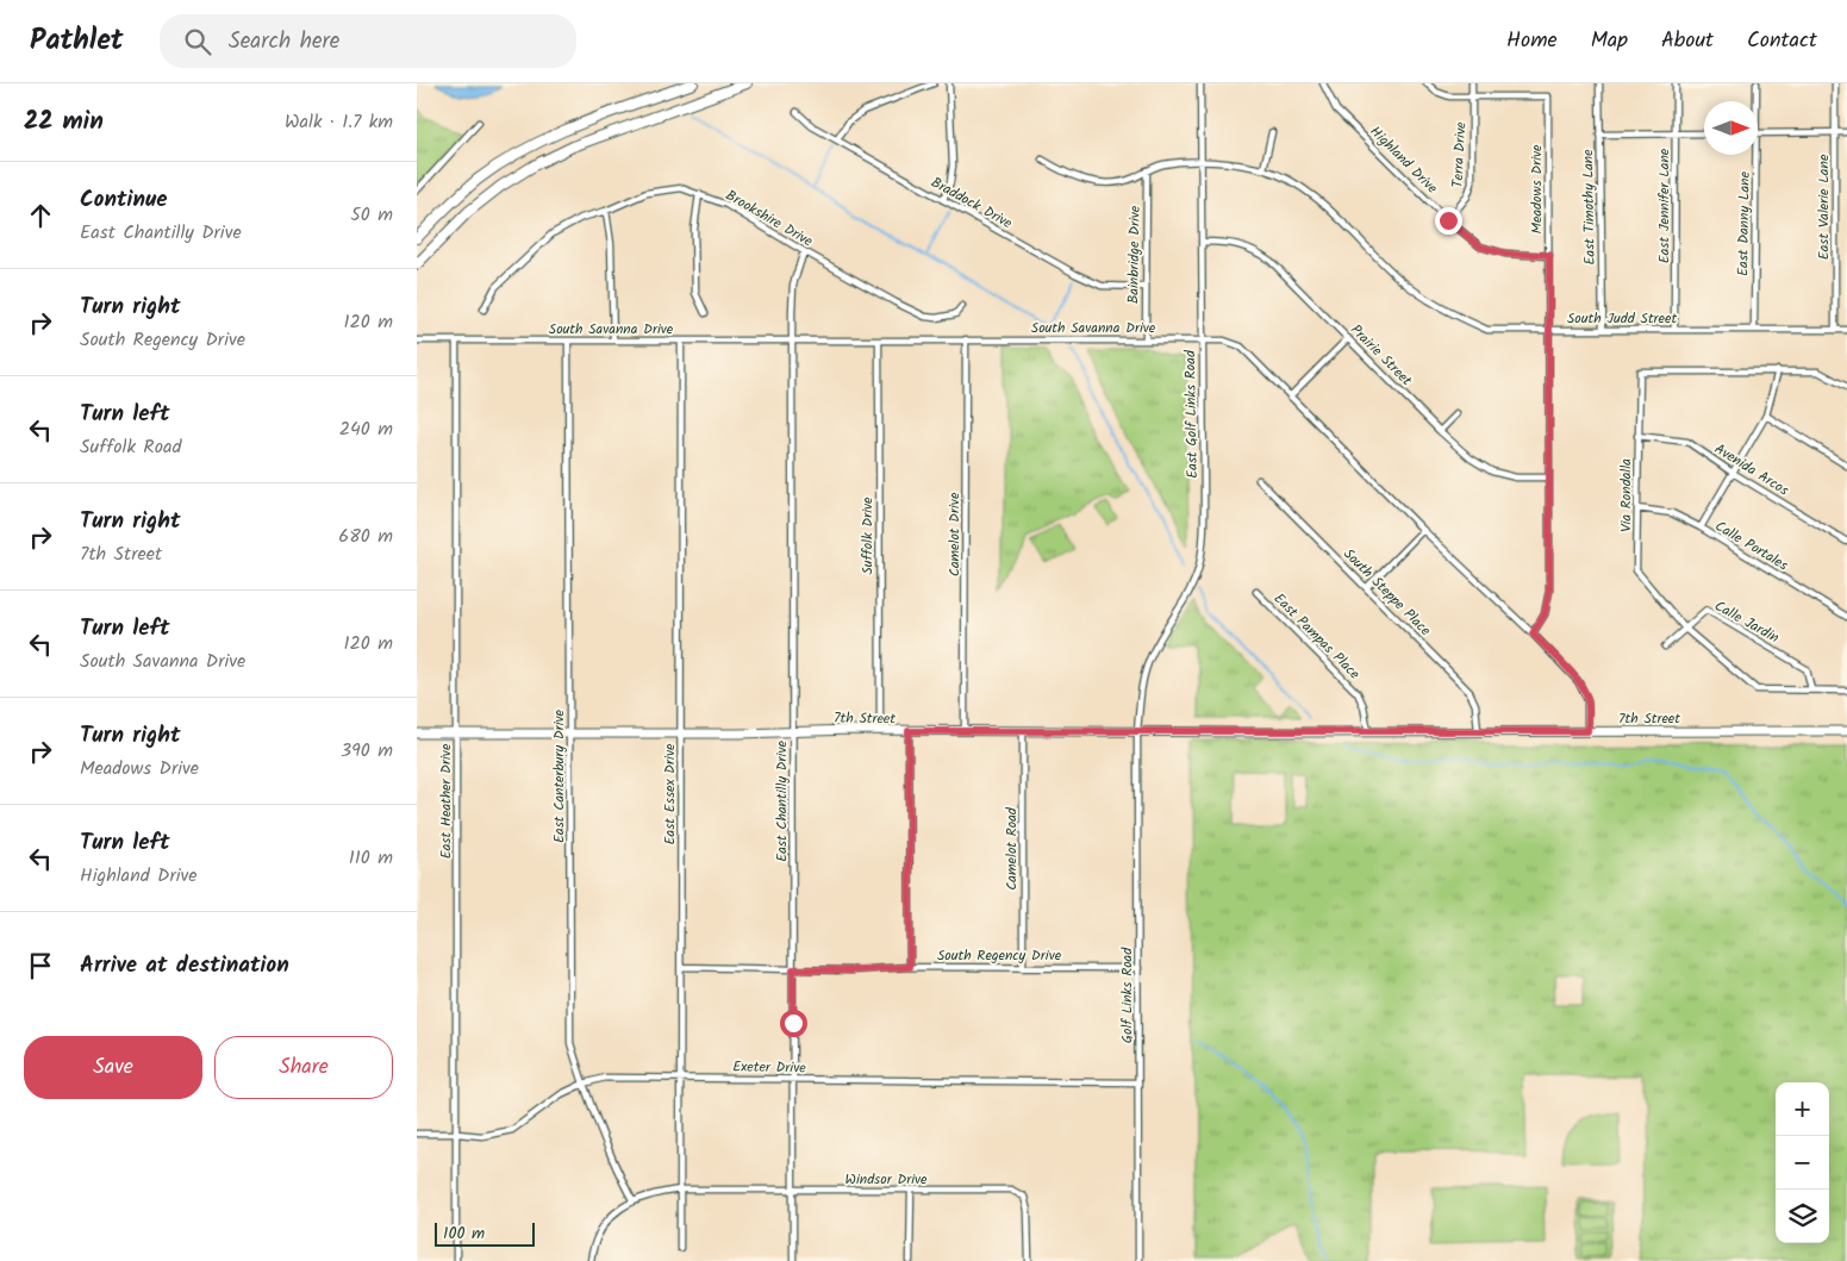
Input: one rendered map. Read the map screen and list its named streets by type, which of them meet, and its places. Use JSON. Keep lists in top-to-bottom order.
{
  "streets": {
    "main road": ["7th Street"],
    "street": [
      "Terra Drive",
      "Highland Drive",
      "Meadows Drive",
      "Braddock Drive",
      "East Jennifer Lane",
      "East Timothy Lane",
      "East Valerie Lane",
      "Brookshire Drive",
      "East Danny Lane",
      "Bainbridge Drive",
      "South Judd Street",
      "South Savanna Drive",
      "Prairie Street",
      "East Golf Links Road",
      "Avenida Arcos",
      "Via Rondalla",
      "Camelot Drive",
      "Suffolk Drive",
      "Calle Portales",
      "South Steppe Place",
      "Calle Jardin",
      "East Pampas Place",
      "East Canterbury Drive",
      "East Essex Drive",
      "East Heather Drive",
      "East Chantilly Drive",
      "Camelot Road",
      "South Regency Drive",
      "Golf Links Road",
      "Exeter Drive",
      "Windsor Drive"
    ]
  },
  "crossings": [
    ["Terra Drive", "Highland Drive"],
    ["Terra Drive", "Meadows Drive"],
    ["Highland Drive", "Meadows Drive"],
    ["Meadows Drive", "South Judd Street"],
    ["Meadows Drive", "South Savanna Drive"],
    ["Meadows Drive", "Prairie Street"],
    ["Braddock Drive", "Bainbridge Drive"],
    ["East Jennifer Lane", "South Judd Street"],
    ["East Timothy Lane", "South Judd Street"],
    ["East Valerie Lane", "South Judd Street"],
    ["Brookshire Drive", "East Chantilly Drive"],
    ["East Danny Lane", "South Judd Street"],
    ["Bainbridge Drive", "South Judd Street"],
    ["Bainbridge Drive", "South Savanna Drive"],
    ["South Judd Street", "East Golf Links Road"],
    ["South Savanna Drive", "East Golf Links Road"],
    ["South Savanna Drive", "Camelot Drive"],
    ["South Savanna Drive", "Suffolk Drive"],
    ["South Savanna Drive", "7th Street"],
    ["South Savanna Drive", "East Canterbury Drive"],
    ["South Savanna Drive", "East Essex Drive"],
    ["South Savanna Drive", "East Heather Drive"],
    ["South Savanna Drive", "East Chantilly Drive"],
    ["Prairie Street", "East Golf Links Road"],
    ["East Golf Links Road", "7th Street"],
    ["East Golf Links Road", "Golf Links Road"],
    ["Avenida Arcos", "Via Rondalla"],
    ["Via Rondalla", "Calle Portales"],
    ["Via Rondalla", "Calle Jardin"],
    ["Camelot Drive", "7th Street"],
    ["Suffolk Drive", "7th Street"],
    ["South Steppe Place", "7th Street"],
    ["East Pampas Place", "7th Street"],
    ["7th Street", "East Canterbury Drive"],
    ["7th Street", "East Essex Drive"],
    ["7th Street", "East Heather Drive"],
    ["7th Street", "East Chantilly Drive"],
    ["7th Street", "Camelot Road"],
    ["7th Street", "Golf Links Road"],
    ["East Canterbury Drive", "Exeter Drive"],
    ["East Canterbury Drive", "Windsor Drive"],
    ["East Essex Drive", "South Regency Drive"],
    ["East Essex Drive", "Exeter Drive"],
    ["East Essex Drive", "Windsor Drive"],
    ["East Heather Drive", "Exeter Drive"],
    ["East Chantilly Drive", "South Regency Drive"],
    ["East Chantilly Drive", "Exeter Drive"],
    ["East Chantilly Drive", "Windsor Drive"],
    ["Camelot Road", "South Regency Drive"],
    ["South Regency Drive", "Golf Links Road"],
    ["Golf Links Road", "Exeter Drive"]
  ],
  "scale_bar": "100 m",
  "north": "right",
  "page": {
    "header": "Pathlet",
    "search": "Search here",
    "nav": [
      "Home",
      "Map",
      "About",
      "Contact"
    ],
    "heading": ["22 min", "Walk · 1.7 km"],
    "list": [
      ["Continue", "East Chantilly Drive", "50 m"],
      ["Turn right", "South Regency Drive", "120 m"],
      ["Turn left", "Suffolk Road", "240 m"],
      ["Turn right", "7th Street", "680 m"],
      ["Turn left", "South Savanna Drive", "120 m"],
      ["Turn right", "Meadows Drive", "390 m"],
      ["Turn left", "Highland Drive", "110 m"],
      "Arrive at destination"
    ],
    "buttons": ["Save", "Share"],
    "map_buttons": ["+", "−"],
    "scale": "100 m"
  }
}
